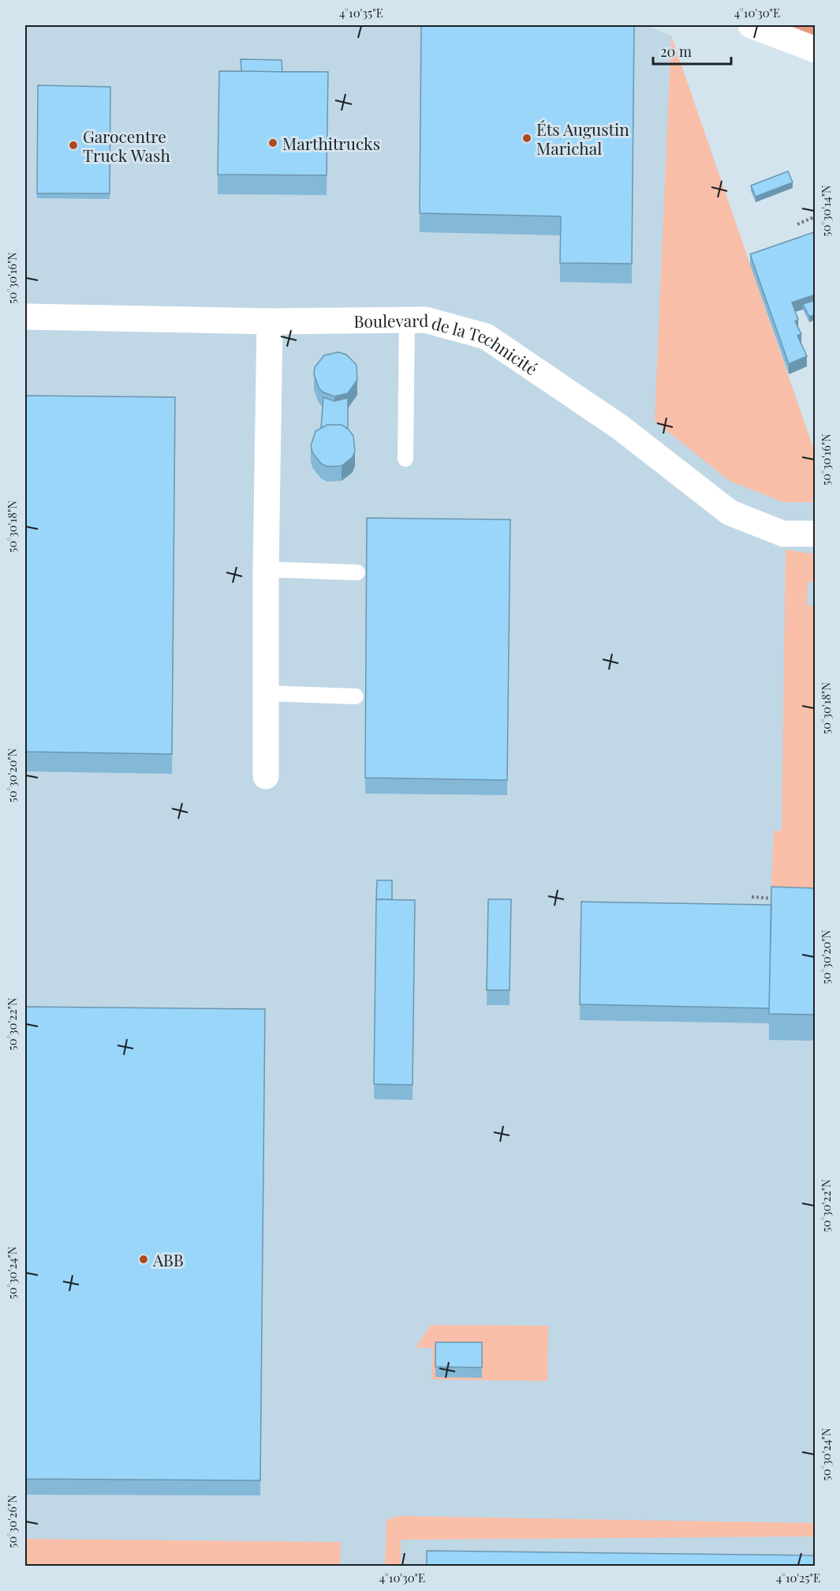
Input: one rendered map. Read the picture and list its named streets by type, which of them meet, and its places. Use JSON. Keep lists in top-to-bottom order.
{
  "streets": {
    "street": ["Boulevard de la Technicité"]
  },
  "places": [
    "Éts Augustin Marichal",
    "Marthitrucks",
    "Garocentre Truck Wash",
    "ABB"
  ],
  "scale_bar": "20 m",
  "coordinates": [
    "4°10'35\"E",
    "4°10'30\"E",
    "50°30'14\"N",
    "50°30'16\"N",
    "50°30'18\"N",
    "50°30'20\"N",
    "50°30'22\"N",
    "50°30'24\"N",
    "50°30'26\"N",
    "4°10'25\"E"
  ]
}
